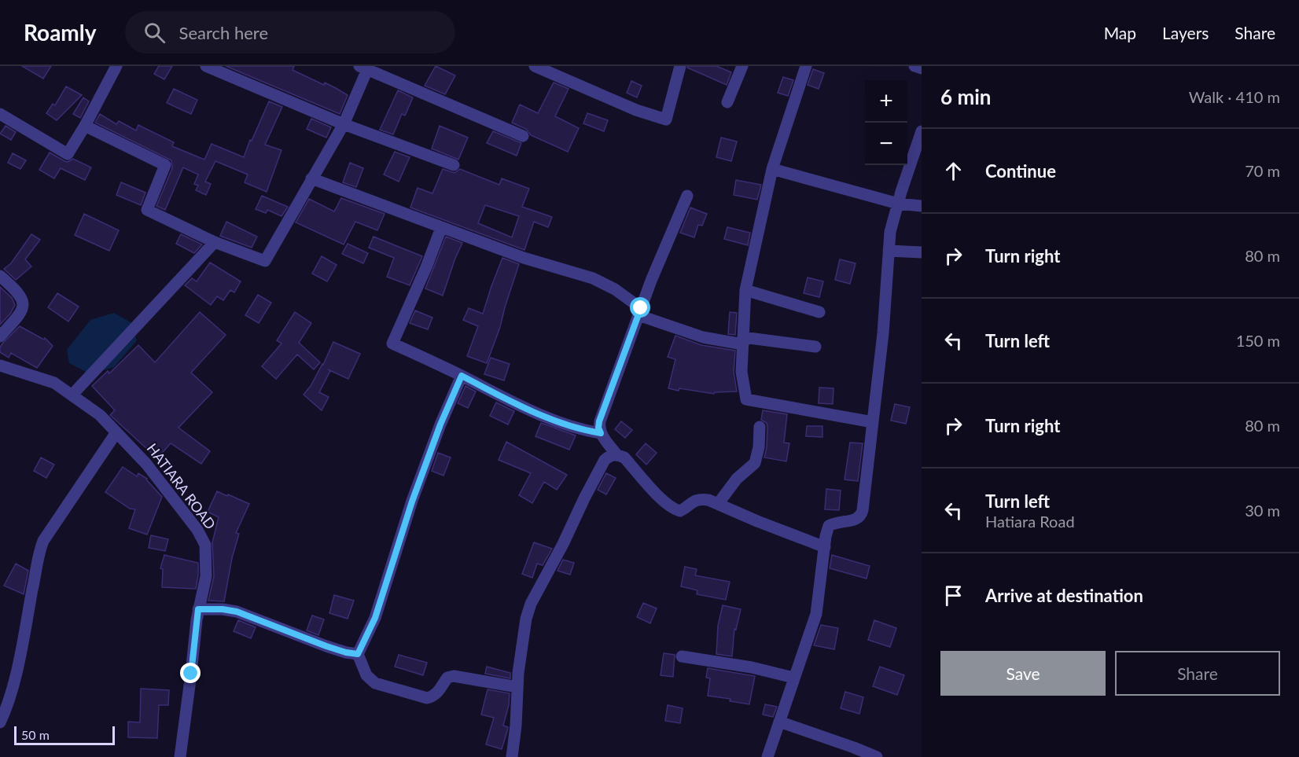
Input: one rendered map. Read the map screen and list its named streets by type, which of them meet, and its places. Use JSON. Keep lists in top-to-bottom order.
{
  "streets": {
    "street": ["HATIARA ROAD"]
  },
  "scale_bar": "50 m",
  "page": {
    "header": "Roamly",
    "search": "Search here",
    "nav": ["Map", "Layers", "Share"],
    "heading": ["6 min", "Walk · 410 m"],
    "map_buttons": ["+", "−"],
    "list": [
      ["Continue", "70 m"],
      ["Turn right", "80 m"],
      ["Turn left", "150 m"],
      ["Turn right", "80 m"],
      ["Turn left", "Hatiara Road", "30 m"],
      "Arrive at destination"
    ],
    "buttons": ["Save", "Share"],
    "scale": "50 m"
  }
}
